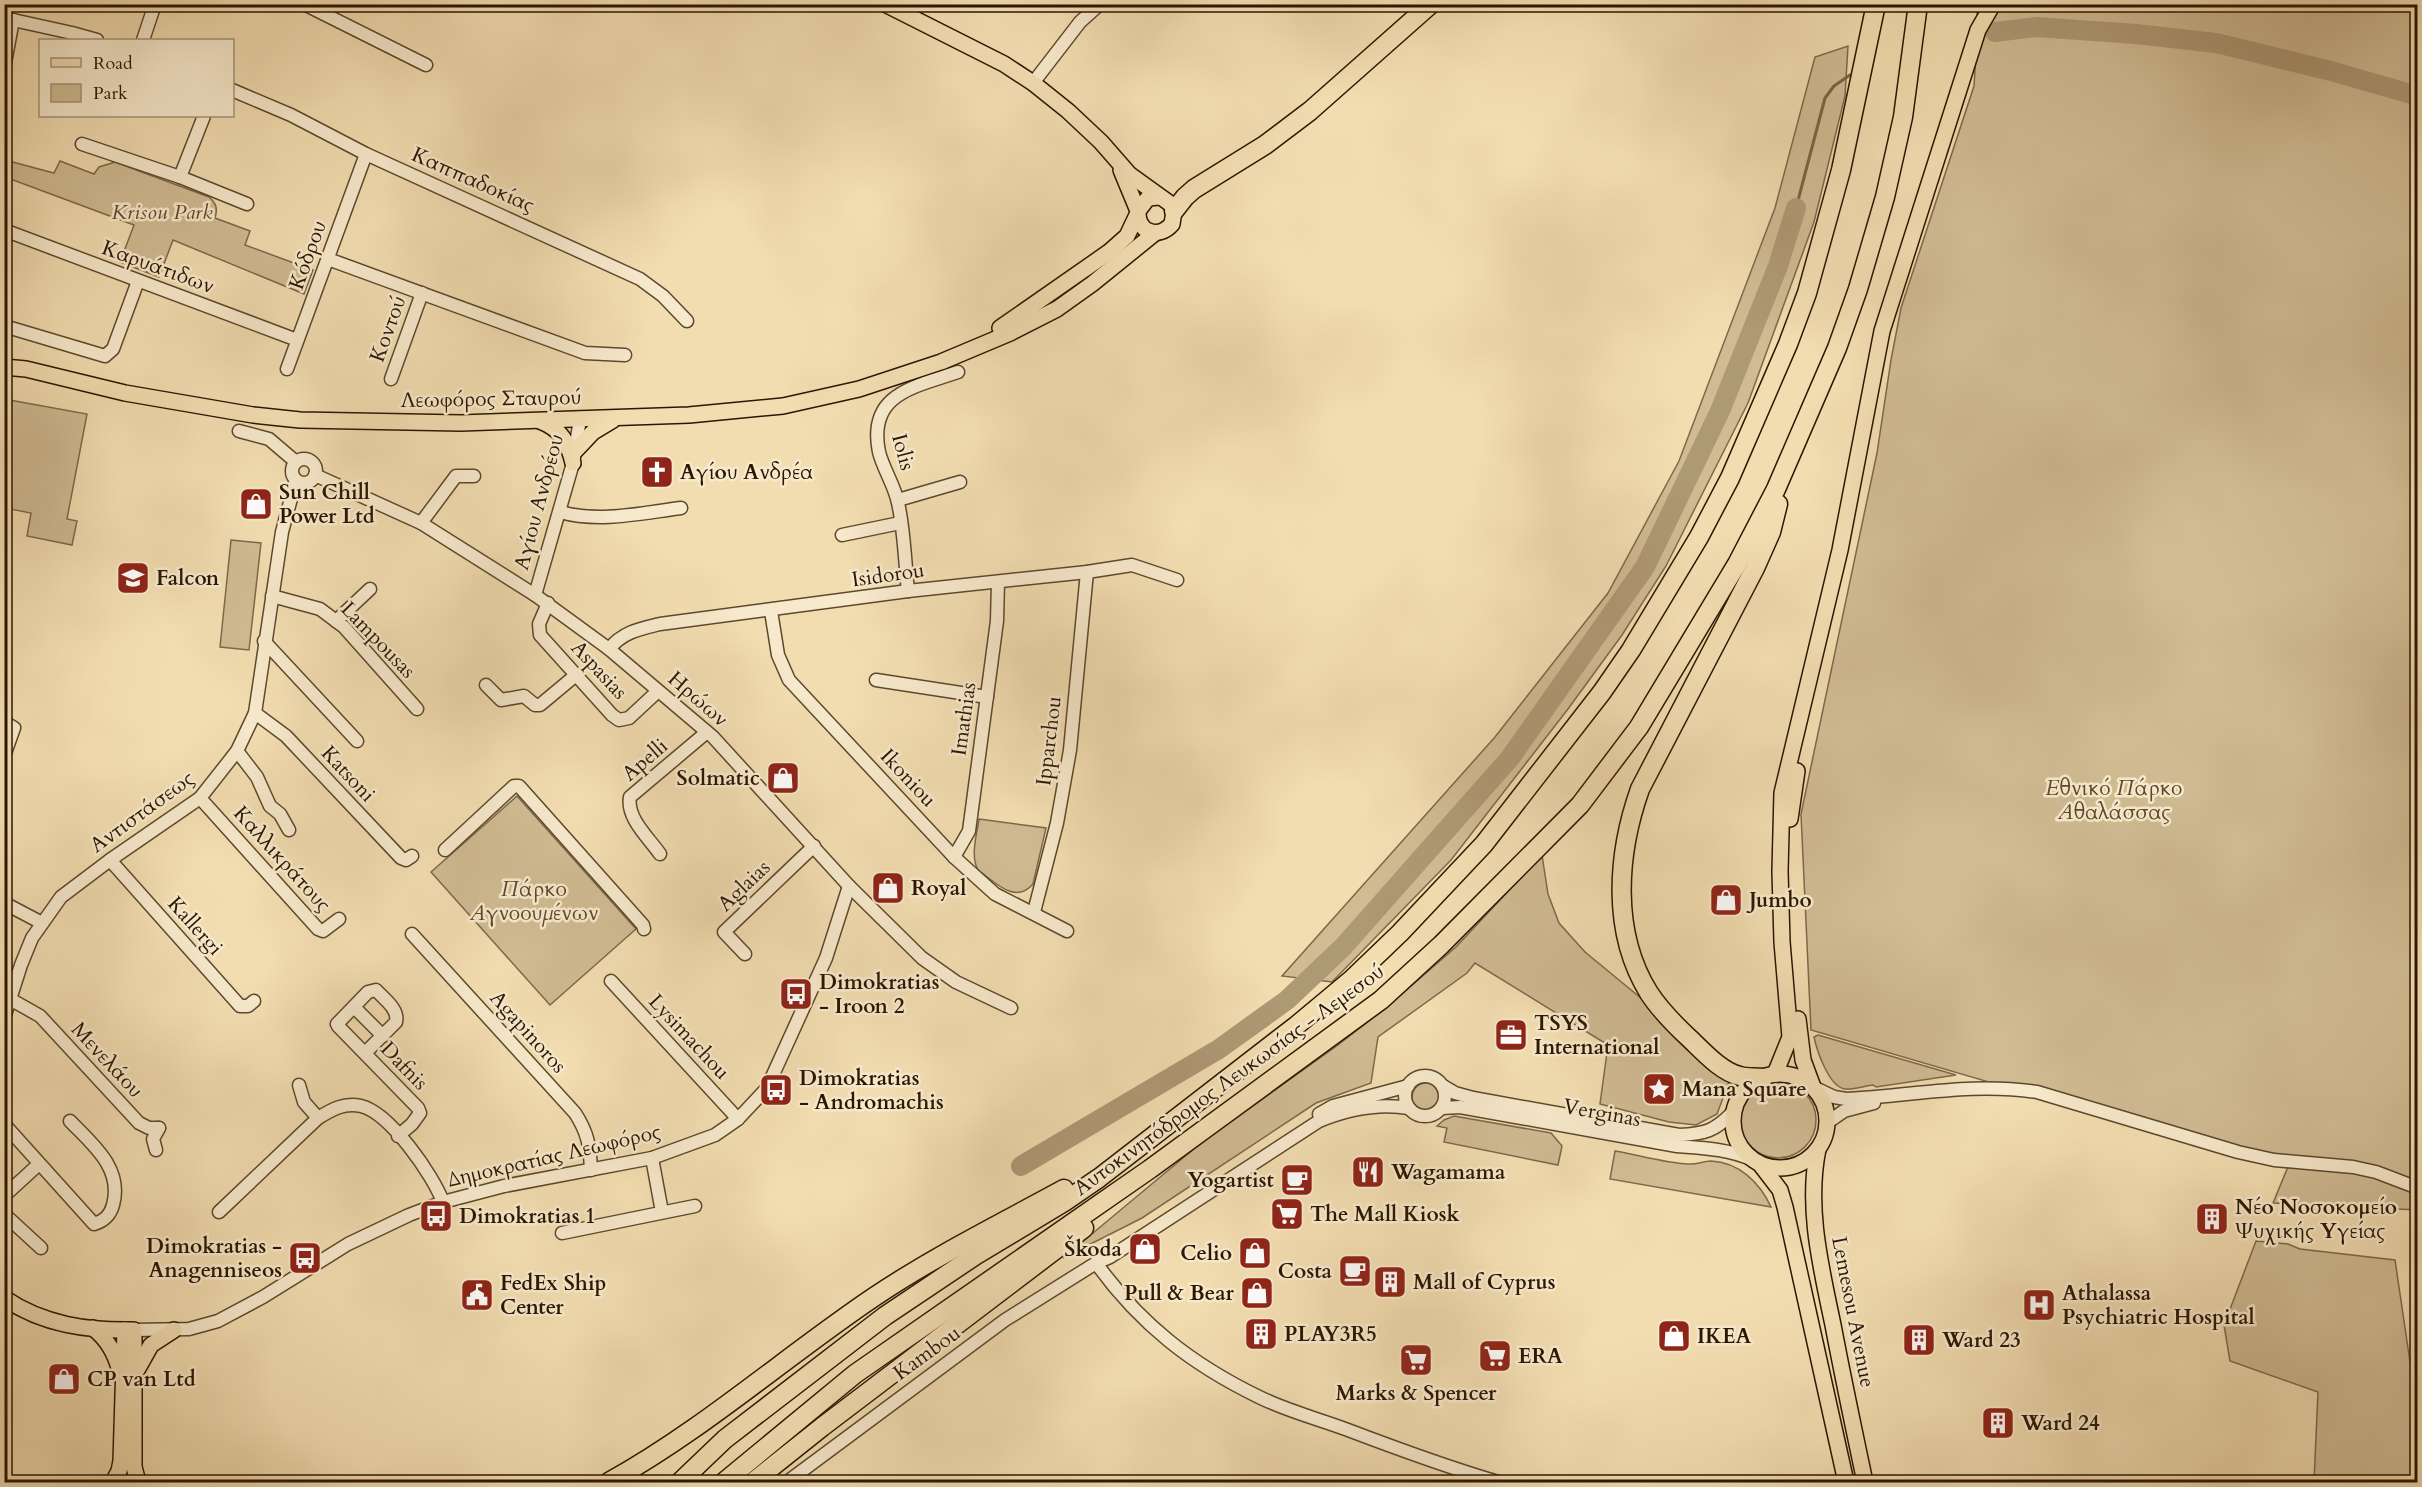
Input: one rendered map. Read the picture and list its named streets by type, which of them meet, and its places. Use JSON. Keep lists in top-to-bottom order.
{
  "streets": {
    "highway": ["Αυτοκινητόδρομος Λευκωσίας - Λεμεσού"],
    "main road": ["Λεωφόρος Σταυρού", "Δημοκρατίας Λεωφόρος", "Lemesou Avenue"],
    "street": [
      "Καππαδοκίας",
      "Κόδρου",
      "Καρυάτιδων",
      "Κοντού",
      "Iolis",
      "Αγίου Ανδρέου",
      "Isidorou",
      "Lampousas",
      "Aspasias",
      "Ηρώων",
      "Imathias",
      "Ipparchou",
      "Apelli",
      "Katsoni",
      "Ikoniou",
      "Αντιστάσεως",
      "Καλλικράτους",
      "Aglaias",
      "Kallergi",
      "Agapinoros",
      "Lysimachou",
      "Μενελάου",
      "Dafnis",
      "Verginas",
      "Kambou"
    ]
  },
  "crossings": [
    ["Καππαδοκίας", "Κόδρου"],
    ["Κόδρου", "Καρυάτιδων"],
    ["Λεωφόρος Σταυρού", "Αγίου Ανδρέου"],
    ["Iolis", "Isidorou"],
    ["Αγίου Ανδρέου", "Ηρώων"],
    ["Isidorou", "Ηρώων"],
    ["Isidorou", "Imathias"],
    ["Isidorou", "Ipparchou"],
    ["Isidorou", "Ikoniou"],
    ["Lampousas", "Αντιστάσεως"],
    ["Aspasias", "Ηρώων"],
    ["Ηρώων", "Apelli"],
    ["Ηρώων", "Αντιστάσεως"],
    ["Ηρώων", "Aglaias"],
    ["Ηρώων", "Δημοκρατίας Λεωφόρος"],
    ["Imathias", "Ikoniou"],
    ["Ipparchou", "Ikoniou"],
    ["Katsoni", "Αντιστάσεως"],
    ["Αντιστάσεως", "Καλλικράτους"],
    ["Αντιστάσεως", "Kallergi"],
    ["Αντιστάσεως", "Μενελάου"],
    ["Agapinoros", "Δημοκρατίας Λεωφόρος"],
    ["Lysimachou", "Δημοκρατίας Λεωφόρος"],
    ["Verginas", "Lemesou Avenue"],
    ["Verginas", "Kambou"]
  ],
  "parks": ["Krisou Park", "Εθνικό Πάρκο Αθαλάσσας", "Πάρκο Αγνοουμένων"],
  "places": {
    "church": ["Αγίου Ανδρέα"],
    "shop": [
      "Sun Chill Power Ltd",
      "Solmatic",
      "Royal",
      "Jumbo",
      "Škoda",
      "Celio",
      "Pull & Bear",
      "IKEA",
      "CP van Ltd"
    ],
    "school or university": ["Falcon"],
    "bus stop": [
      "Dimokratias - Iroon 2",
      "Dimokratias - Andromachis",
      "Dimokratias 1",
      "Dimokratias - Anagenniseos"
    ],
    "office": ["TSYS International"],
    "place": ["Mana Square"],
    "restaurant": ["Wagamama"],
    "cafe": ["Yogartist", "Costa"],
    "supermarket": ["The Mall Kiosk", "ERA", "Marks & Spencer"],
    "building": [
      "Νέο Νοσοκομείο Ψυχικής Υγείας",
      "Mall of Cyprus",
      "PLAY3R5",
      "Ward 23",
      "Ward 24"
    ],
    "public building": ["FedEx Ship Center"],
    "hospital": ["Athalassa Psychiatric Hospital"]
  },
  "legend": ["Road", "Park"]
}
